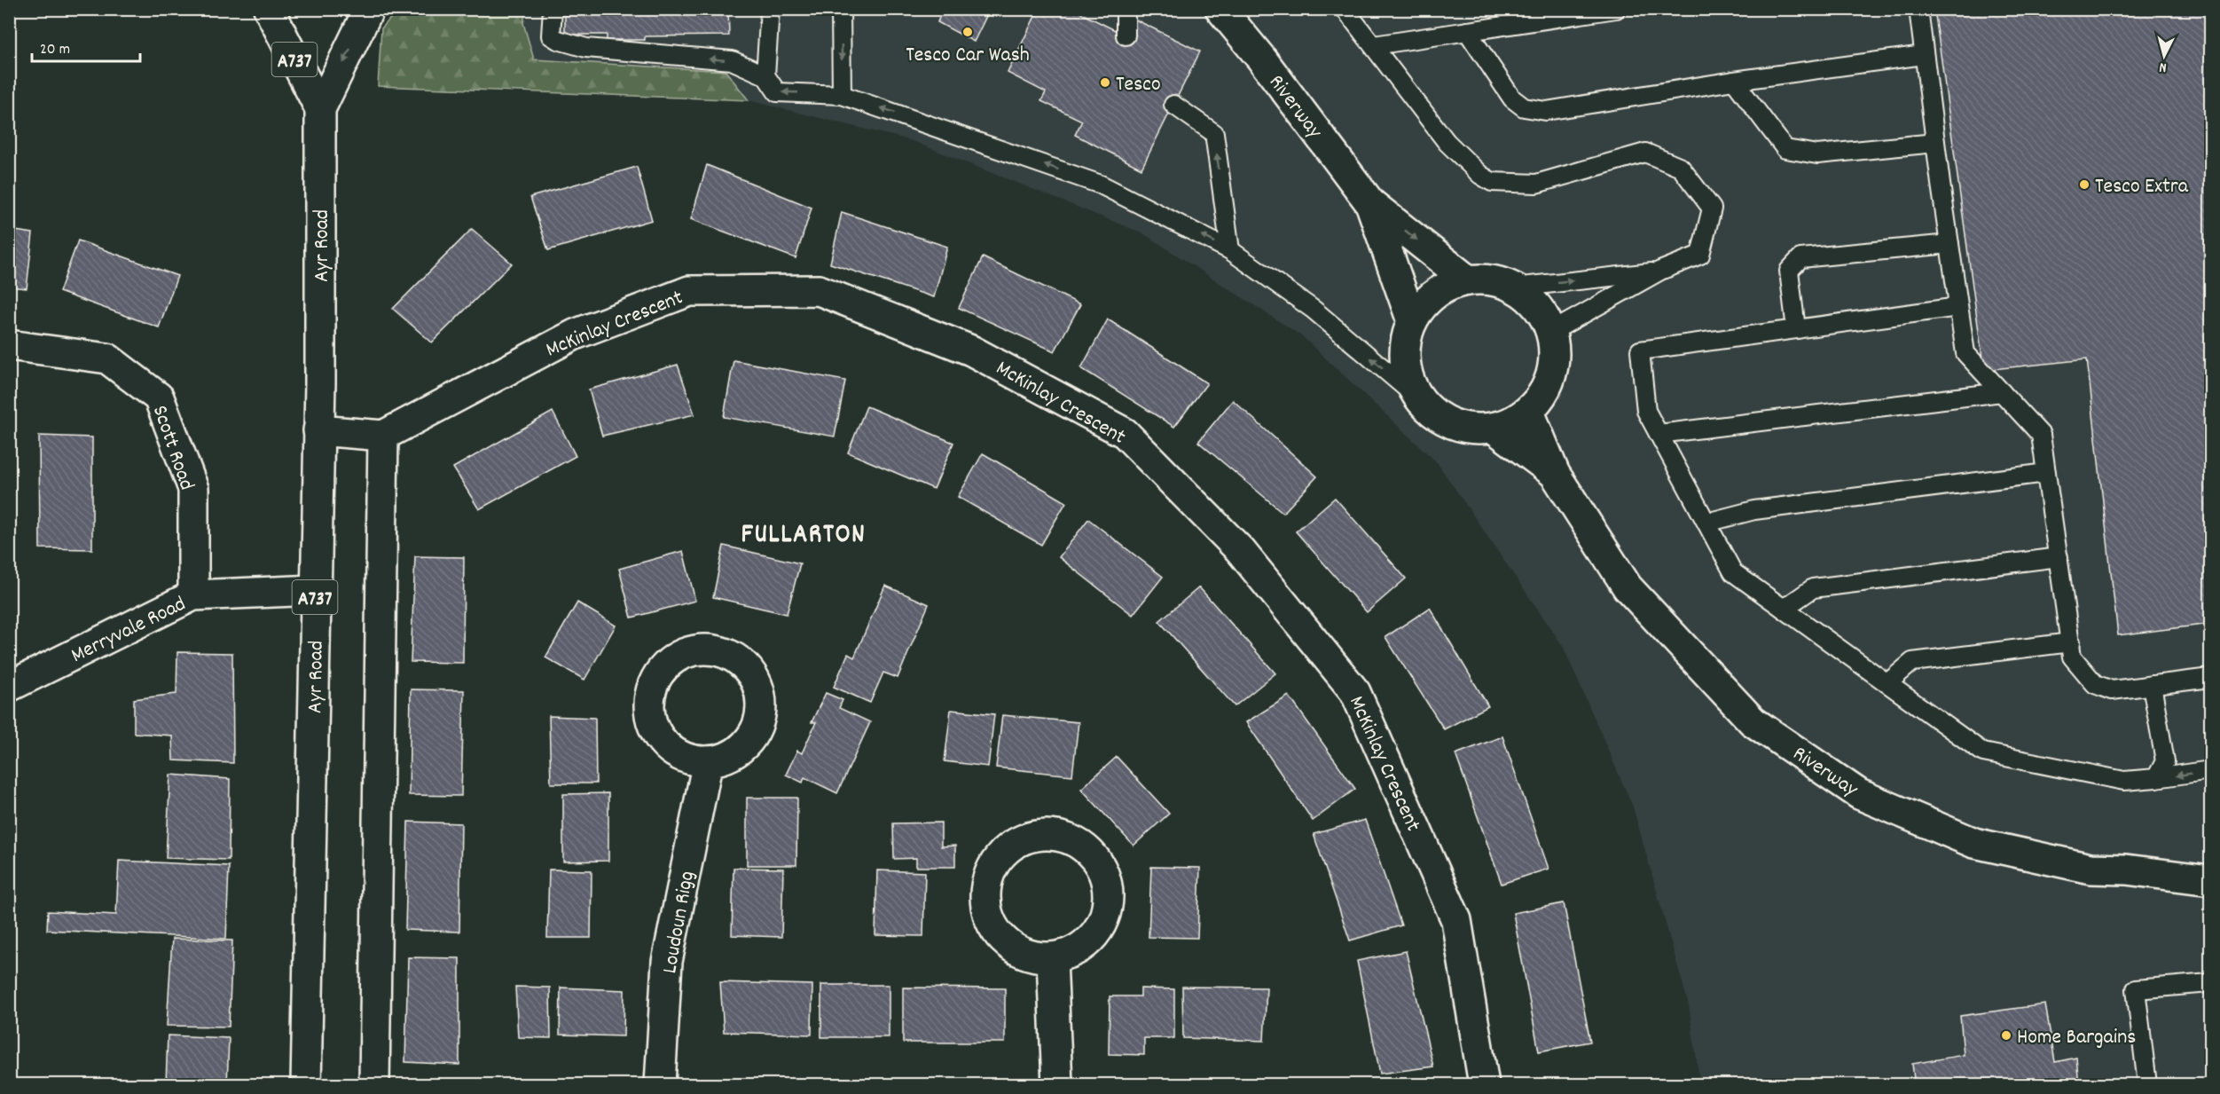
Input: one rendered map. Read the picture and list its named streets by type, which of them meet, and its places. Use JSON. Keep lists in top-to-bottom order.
{
  "streets": {
    "street": [
      "A737",
      "Riverway",
      "Ayr Road",
      "McKinlay Crescent",
      "Scott Road",
      "Merryvale Road",
      "Loudoun Rigg"
    ]
  },
  "crossings": [
    ["A737", "Ayr Road"],
    ["Ayr Road", "Merryvale Road"],
    ["Scott Road", "Merryvale Road"]
  ],
  "districts": ["FULLARTON"],
  "places": [
    "Tesco Car Wash",
    "Tesco",
    "Tesco Extra",
    "Home Bargains"
  ],
  "scale_bar": "20 m",
  "north": "bottom"
}
